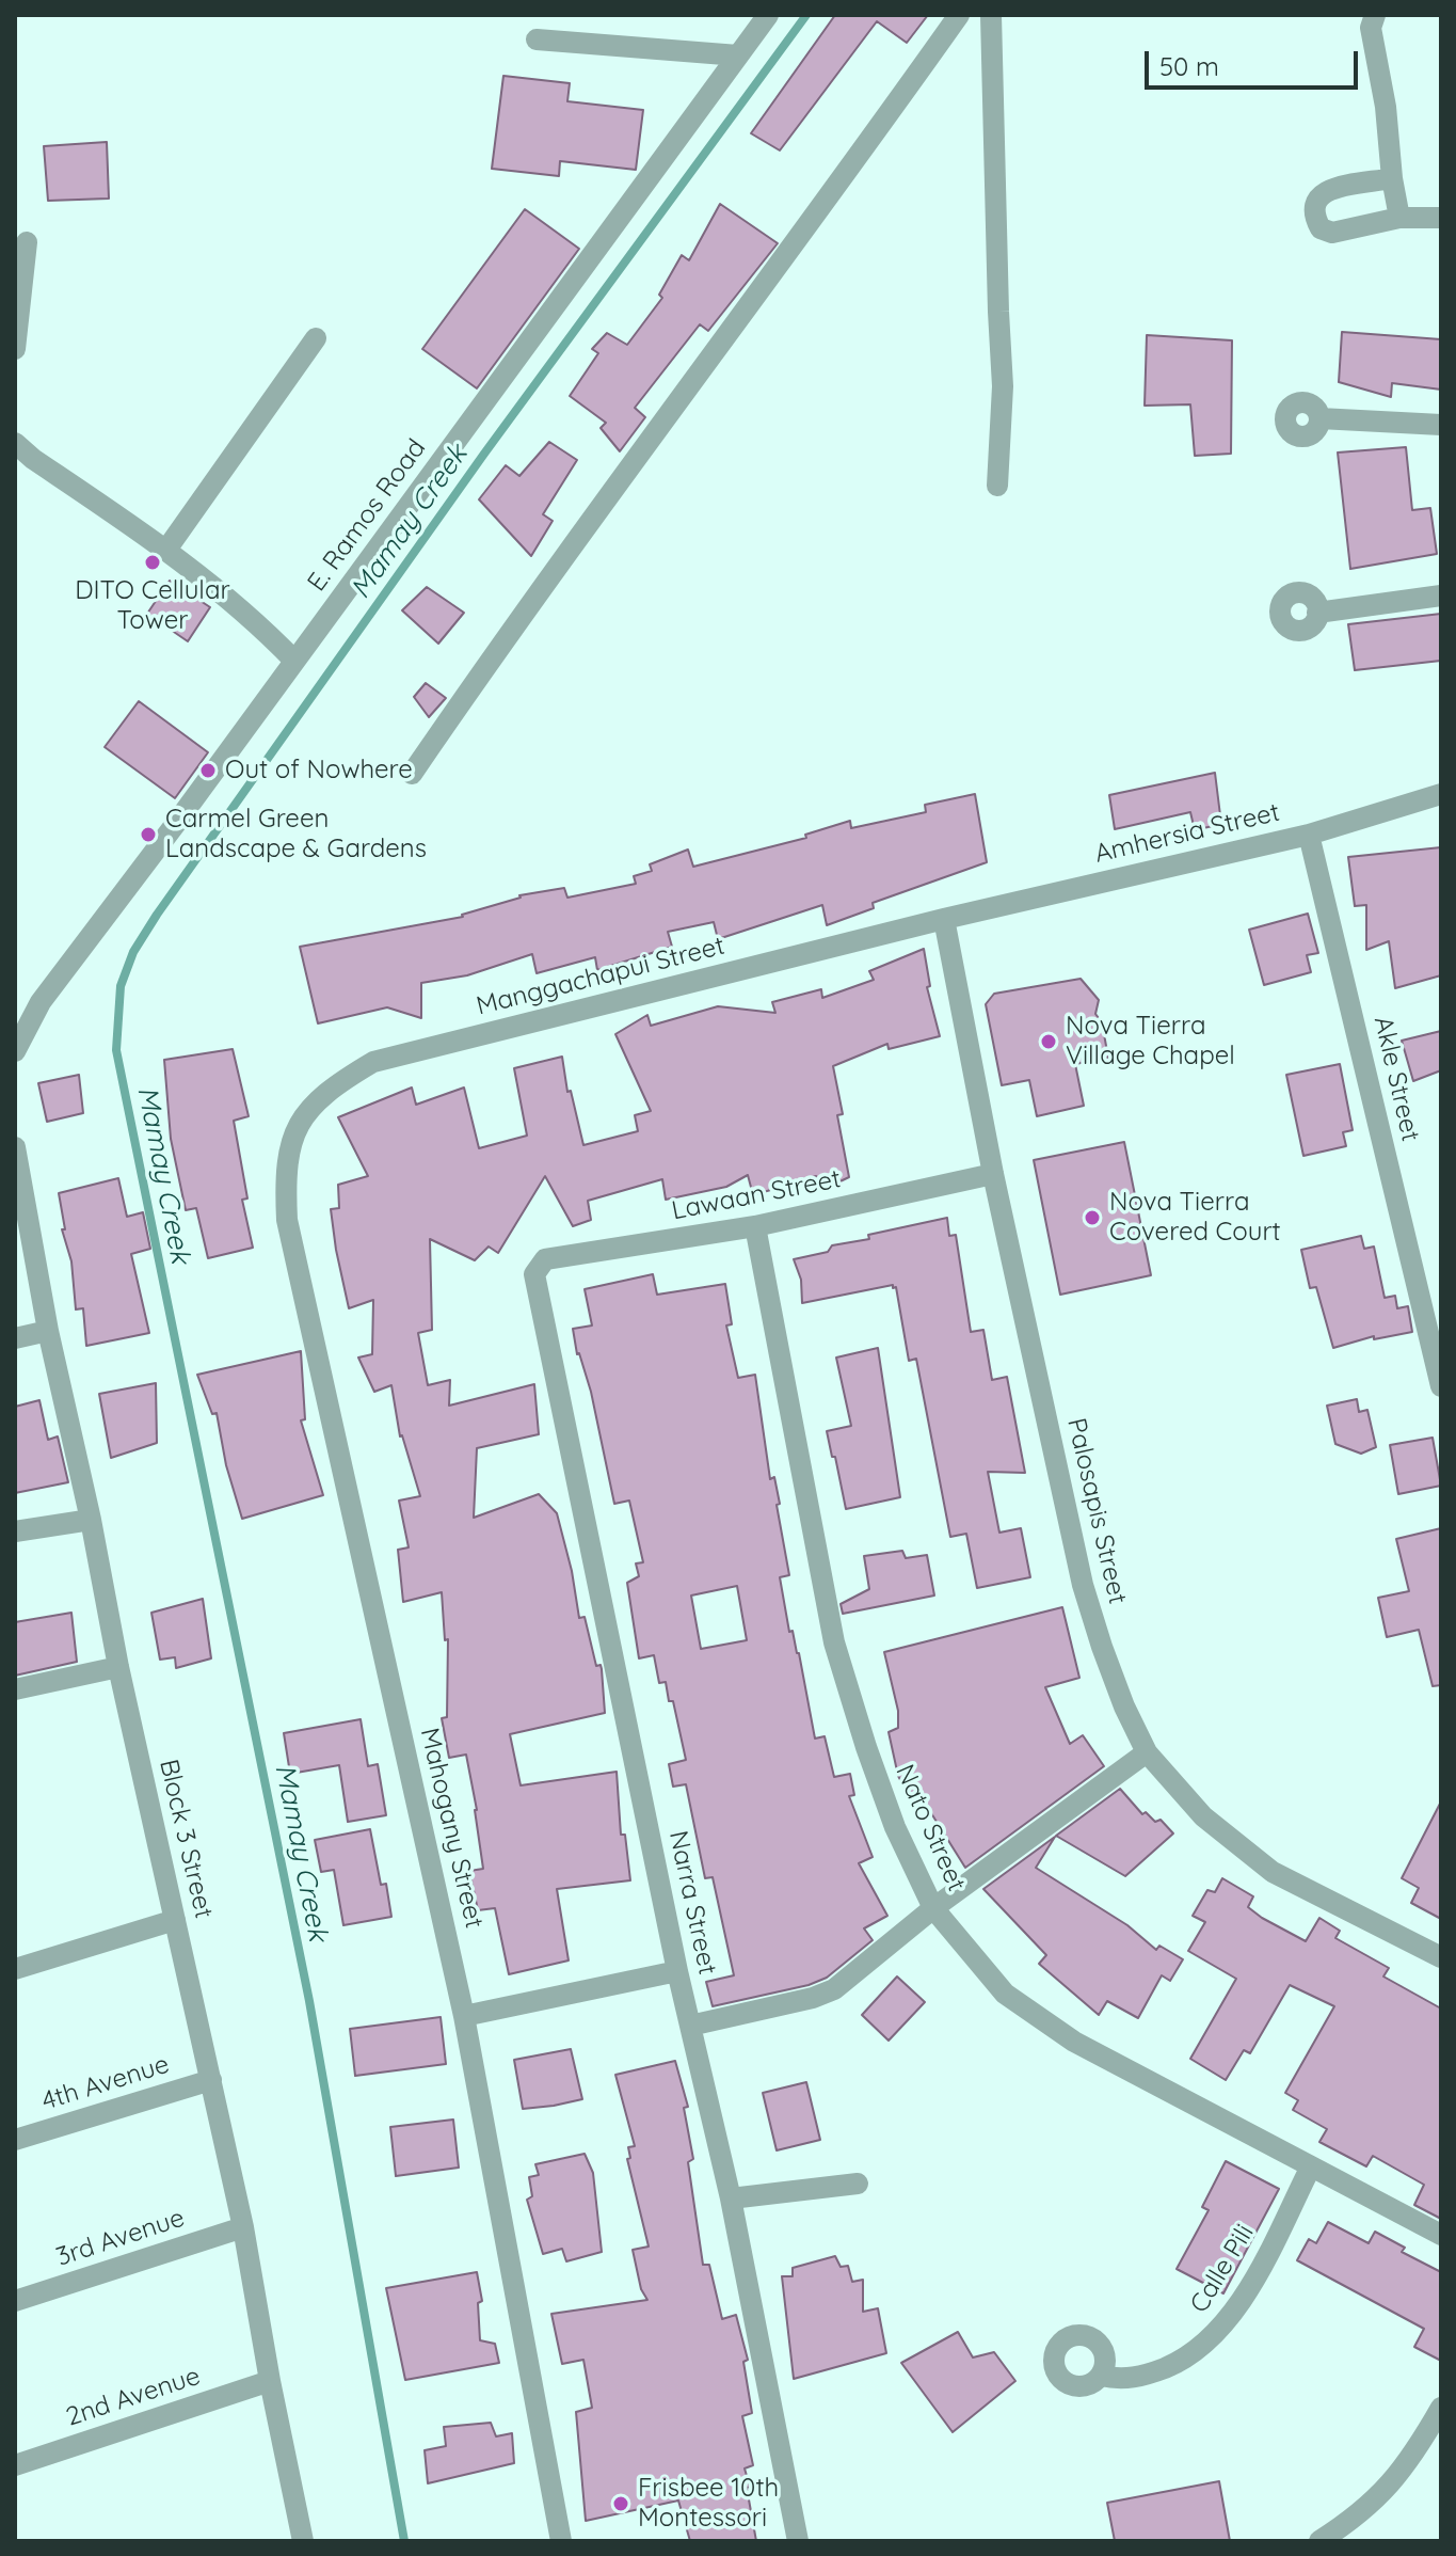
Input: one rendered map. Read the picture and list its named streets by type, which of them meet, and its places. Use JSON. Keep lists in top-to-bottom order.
{
  "streets": {
    "street": [
      "E. Ramos Road",
      "Amhersia Street",
      "Manggachapui Street",
      "Akle Street",
      "Lawaan Street",
      "Palosapis Street",
      "Mahogany Street",
      "Nato Street",
      "Block 3 Street",
      "Narra Street",
      "4th Avenue",
      "3rd Avenue",
      "Calle Pili",
      "2nd Avenue"
    ]
  },
  "crossings": [
    ["Amhersia Street", "Manggachapui Street"],
    ["Amhersia Street", "Akle Street"],
    ["Amhersia Street", "Palosapis Street"],
    ["Manggachapui Street", "Palosapis Street"],
    ["Manggachapui Street", "Mahogany Street"],
    ["Lawaan Street", "Palosapis Street"],
    ["Lawaan Street", "Nato Street"],
    ["Lawaan Street", "Narra Street"],
    ["Nato Street", "Calle Pili"],
    ["Block 3 Street", "4th Avenue"],
    ["Block 3 Street", "3rd Avenue"],
    ["Block 3 Street", "2nd Avenue"]
  ],
  "water": ["Mamay Creek"],
  "places": [
    "DITO Cellular Tower",
    "Out of Nowhere",
    "Carmel Green Landscape & Gardens",
    "Nova Tierra Village Chapel",
    "Nova Tierra Covered Court",
    "Frisbee 10th Montessori"
  ],
  "scale_bar": "50 m"
}
